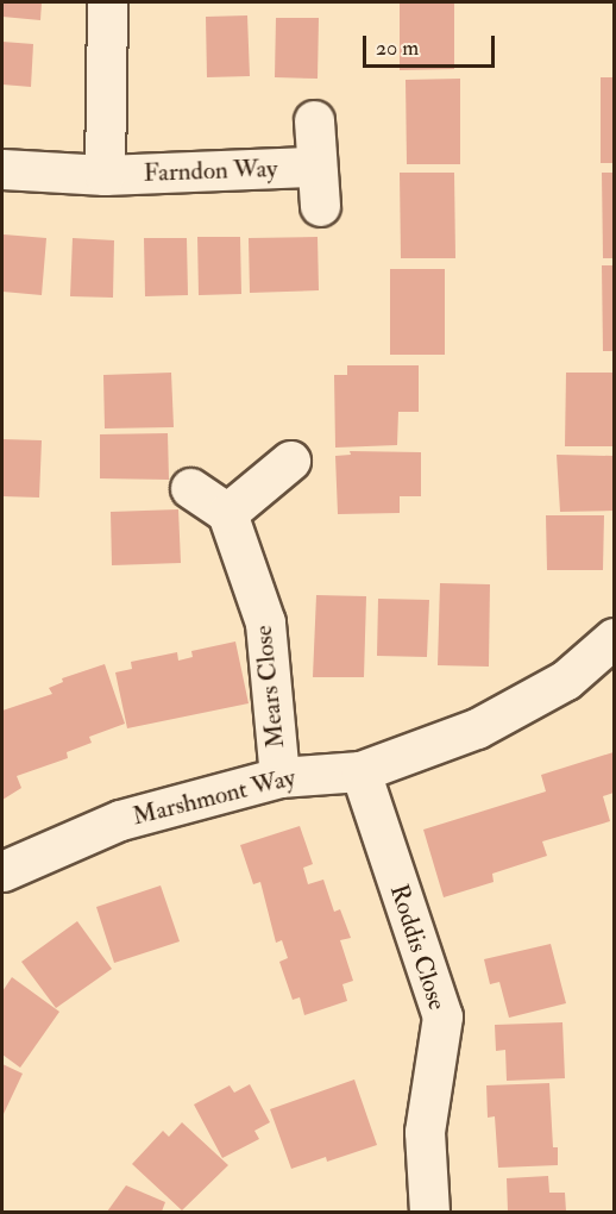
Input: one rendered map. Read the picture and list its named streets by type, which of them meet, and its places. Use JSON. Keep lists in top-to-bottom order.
{
  "streets": {
    "street": [
      "Farndon Way",
      "Mears Close",
      "Marshmont Way",
      "Roddis Close"
    ]
  },
  "crossings": [
    ["Mears Close", "Marshmont Way"],
    ["Marshmont Way", "Roddis Close"]
  ],
  "scale_bar": "20 m"
}
